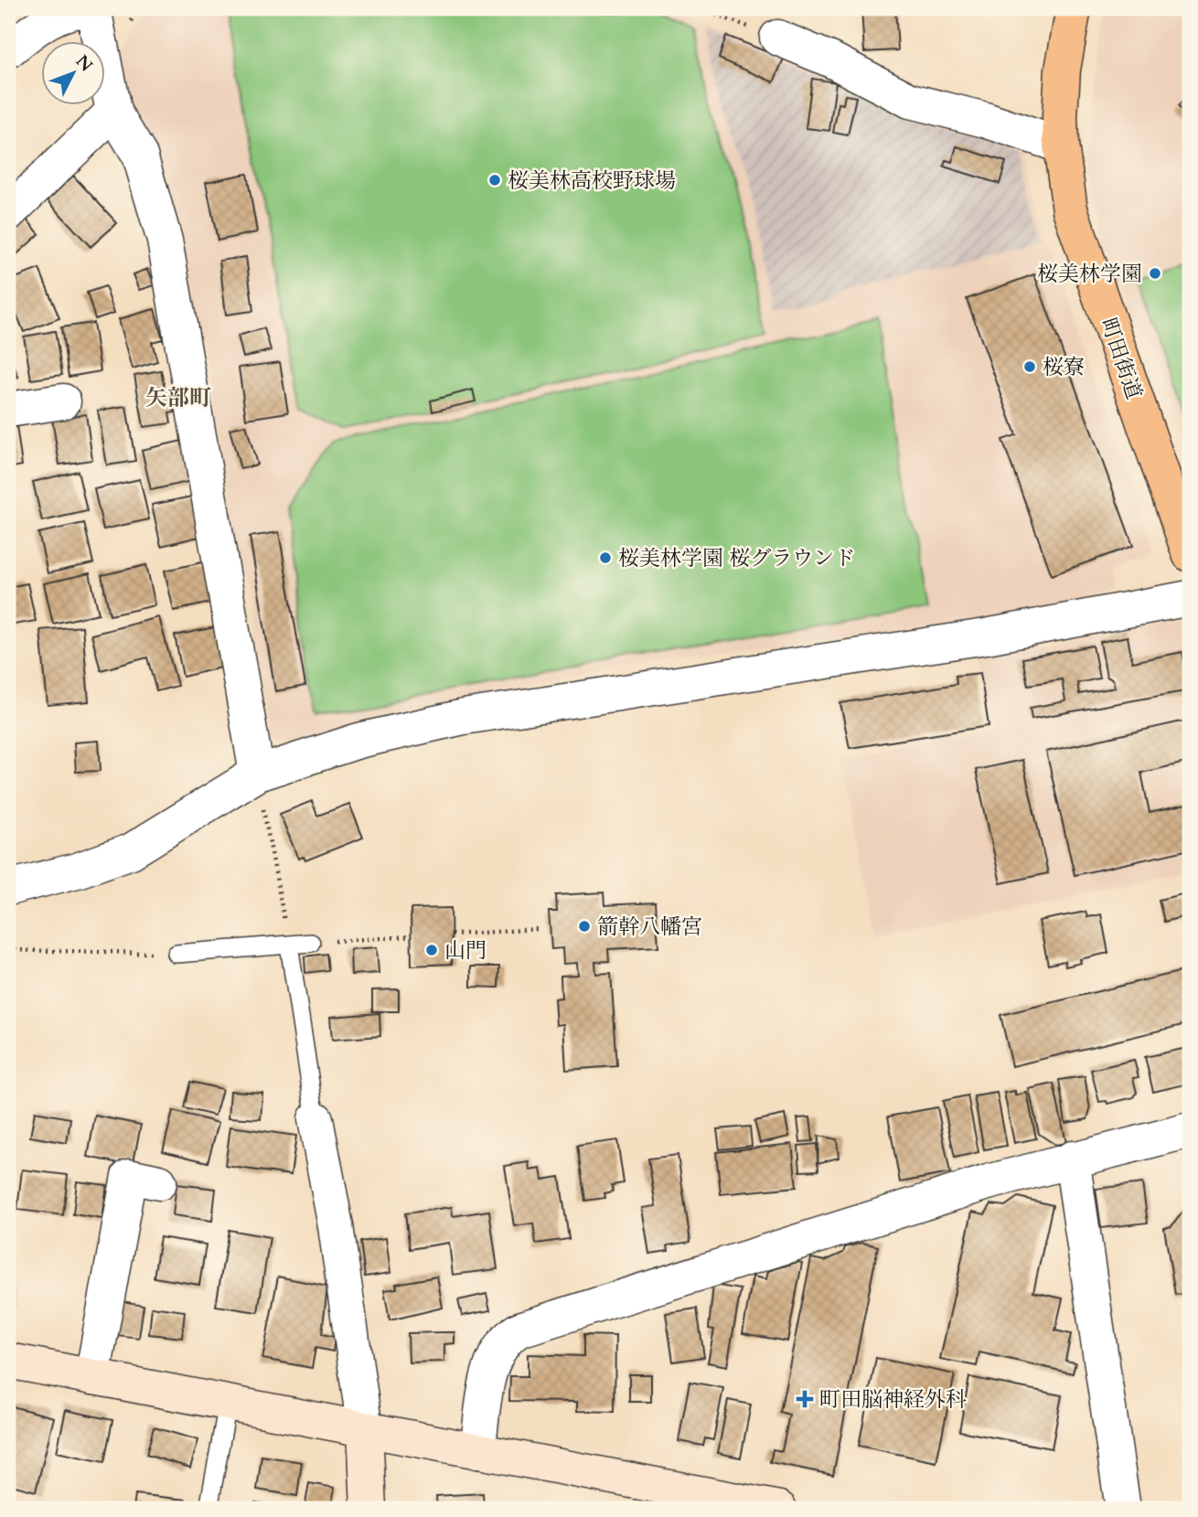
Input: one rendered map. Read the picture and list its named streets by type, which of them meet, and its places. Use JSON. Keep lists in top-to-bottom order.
{
  "streets": {
    "main road": ["町田街道"]
  },
  "districts": ["矢部町"],
  "places": {
    "other": [
      "桜美林高校野球場",
      "桜美林学園",
      "桜寮",
      "桜美林学園 桜グラウンド",
      "箭幹八幡宮",
      "山門"
    ],
    "health": ["町田脳神経外科"]
  },
  "north": "top right"
}
